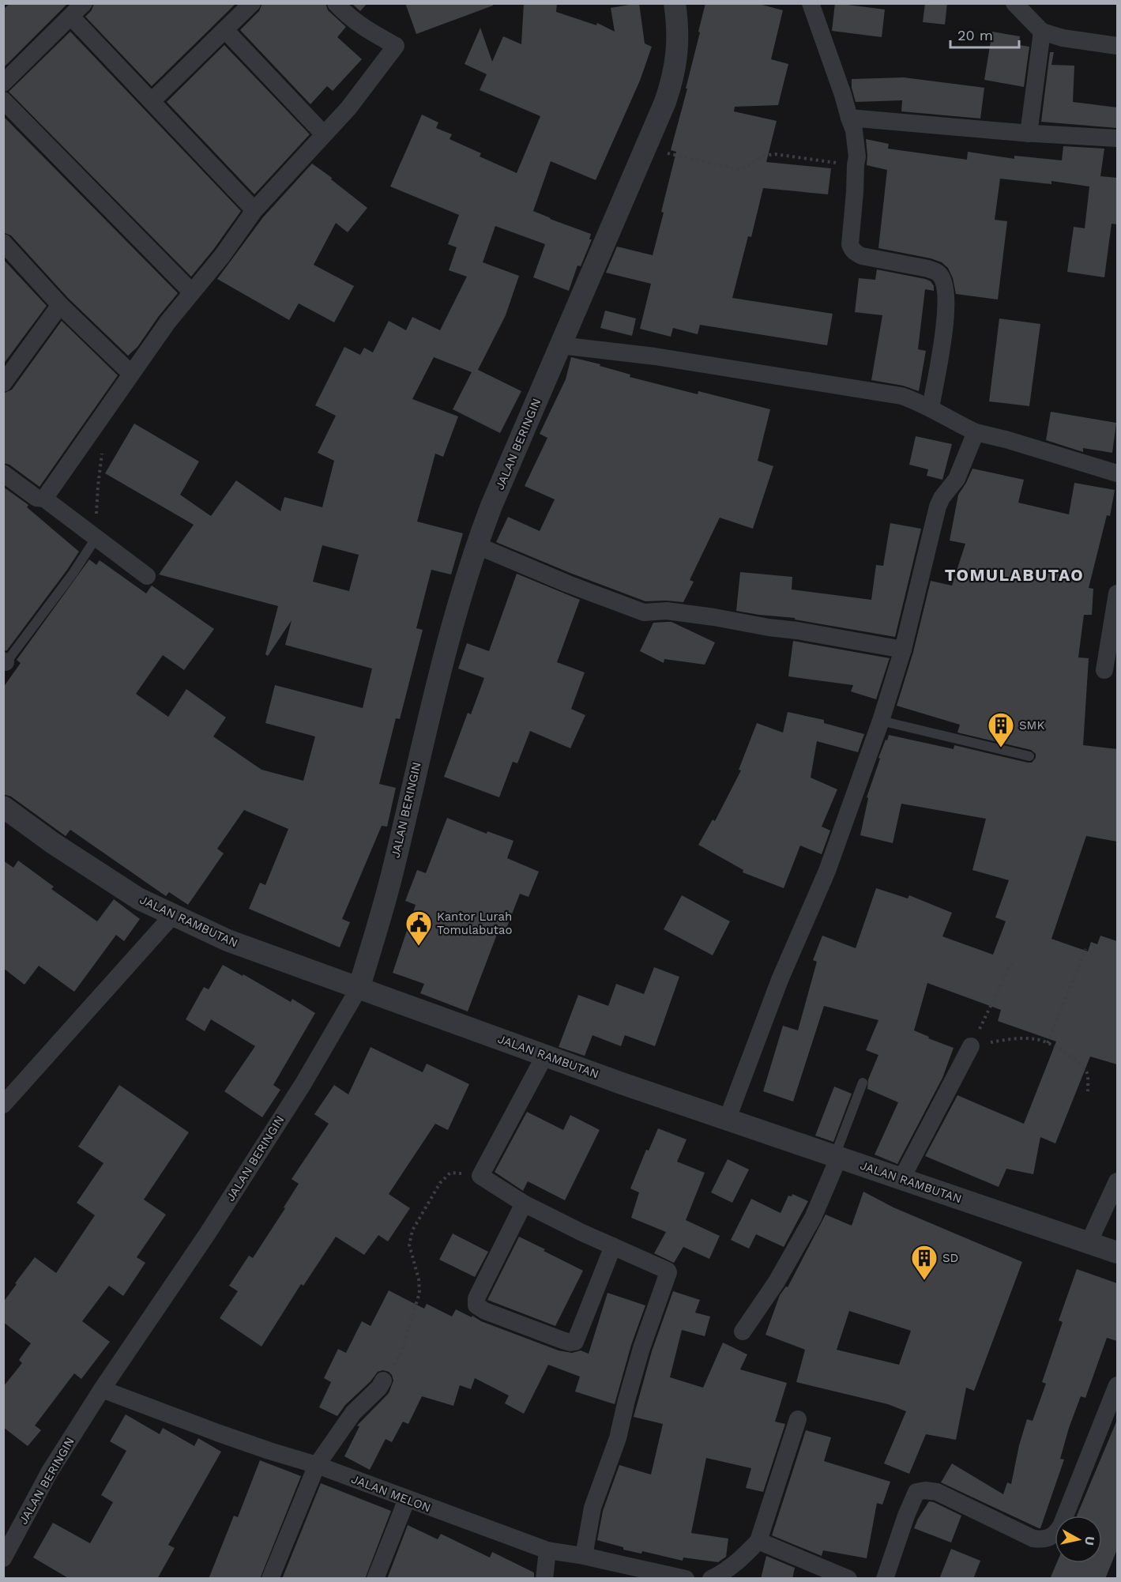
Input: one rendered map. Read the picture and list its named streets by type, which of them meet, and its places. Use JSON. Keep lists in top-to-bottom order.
{
  "streets": {
    "street": ["JALAN BERINGIN", "JALAN RAMBUTAN", "JALAN MELON"]
  },
  "crossings": [
    ["JALAN BERINGIN", "JALAN RAMBUTAN"],
    ["JALAN BERINGIN", "JALAN MELON"]
  ],
  "districts": ["TOMULABUTAO"],
  "places": {
    "building": ["SMK", "SD"],
    "public building": ["Kantor Lurah Tomulabutao"]
  },
  "scale_bar": "20 m",
  "north": "right"
}
